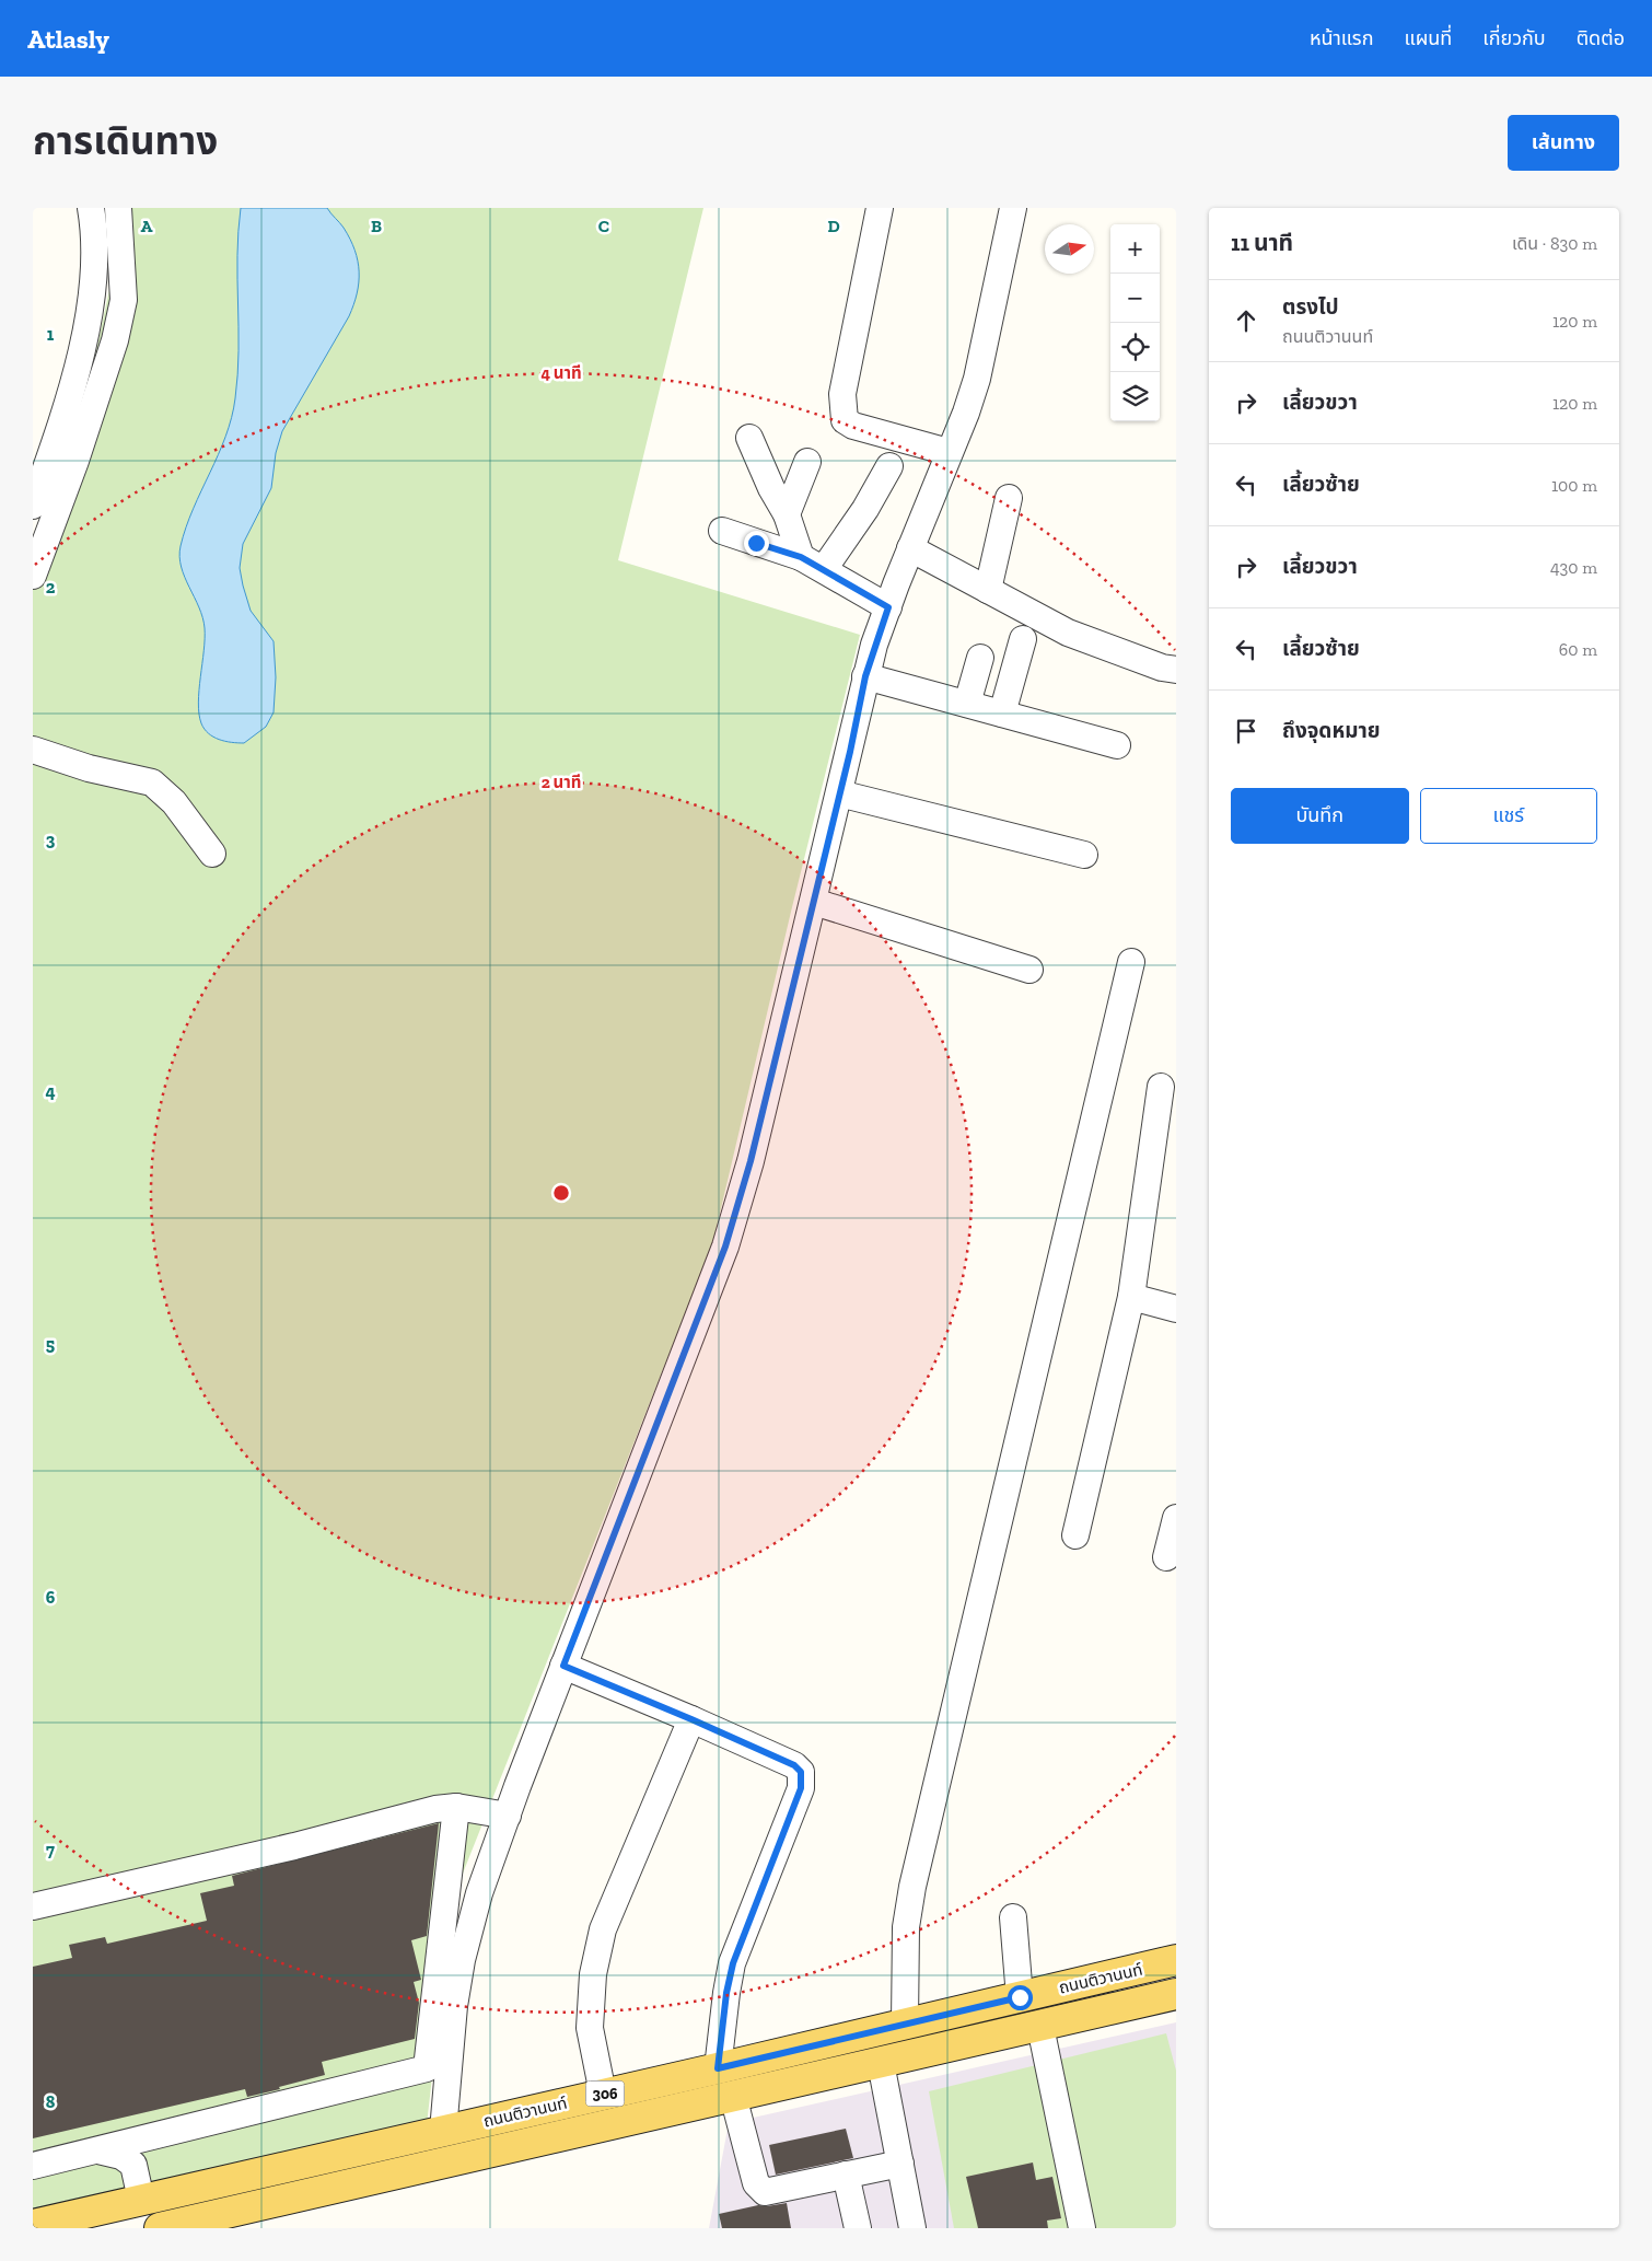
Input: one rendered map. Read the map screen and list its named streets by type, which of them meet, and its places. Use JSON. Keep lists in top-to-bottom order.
{
  "streets": {
    "main road": ["ถนนติวานนท์", "306"]
  },
  "north": "right",
  "page": {
    "header": "Atlasly",
    "nav": [
      "หน้าแรก",
      "แผนที่",
      "เกี่ยวกับ",
      "ติดต่อ"
    ],
    "title": "การเดินทาง",
    "buttons": [
      "เส้นทาง",
      ["บันทึก", "แชร์"]
    ],
    "heading": ["11 นาที", "เดิน · 830 m"],
    "map_buttons": ["+", "−"],
    "list": [
      ["ตรงไป", "ถนนติวานนท์", "120 m"],
      ["เลี้ยวขวา", "120 m"],
      ["เลี้ยวซ้าย", "100 m"],
      ["เลี้ยวขวา", "430 m"],
      ["เลี้ยวซ้าย", "60 m"],
      "ถึงจุดหมาย"
    ]
  },
  "grid": {
    "columns": [
      "A",
      "B",
      "C",
      "D"
    ],
    "rows": [
      "1",
      "2",
      "3",
      "4",
      "5",
      "6",
      "7",
      "8"
    ]
  },
  "rings": ["4 นาที", "2 นาที"]
}
